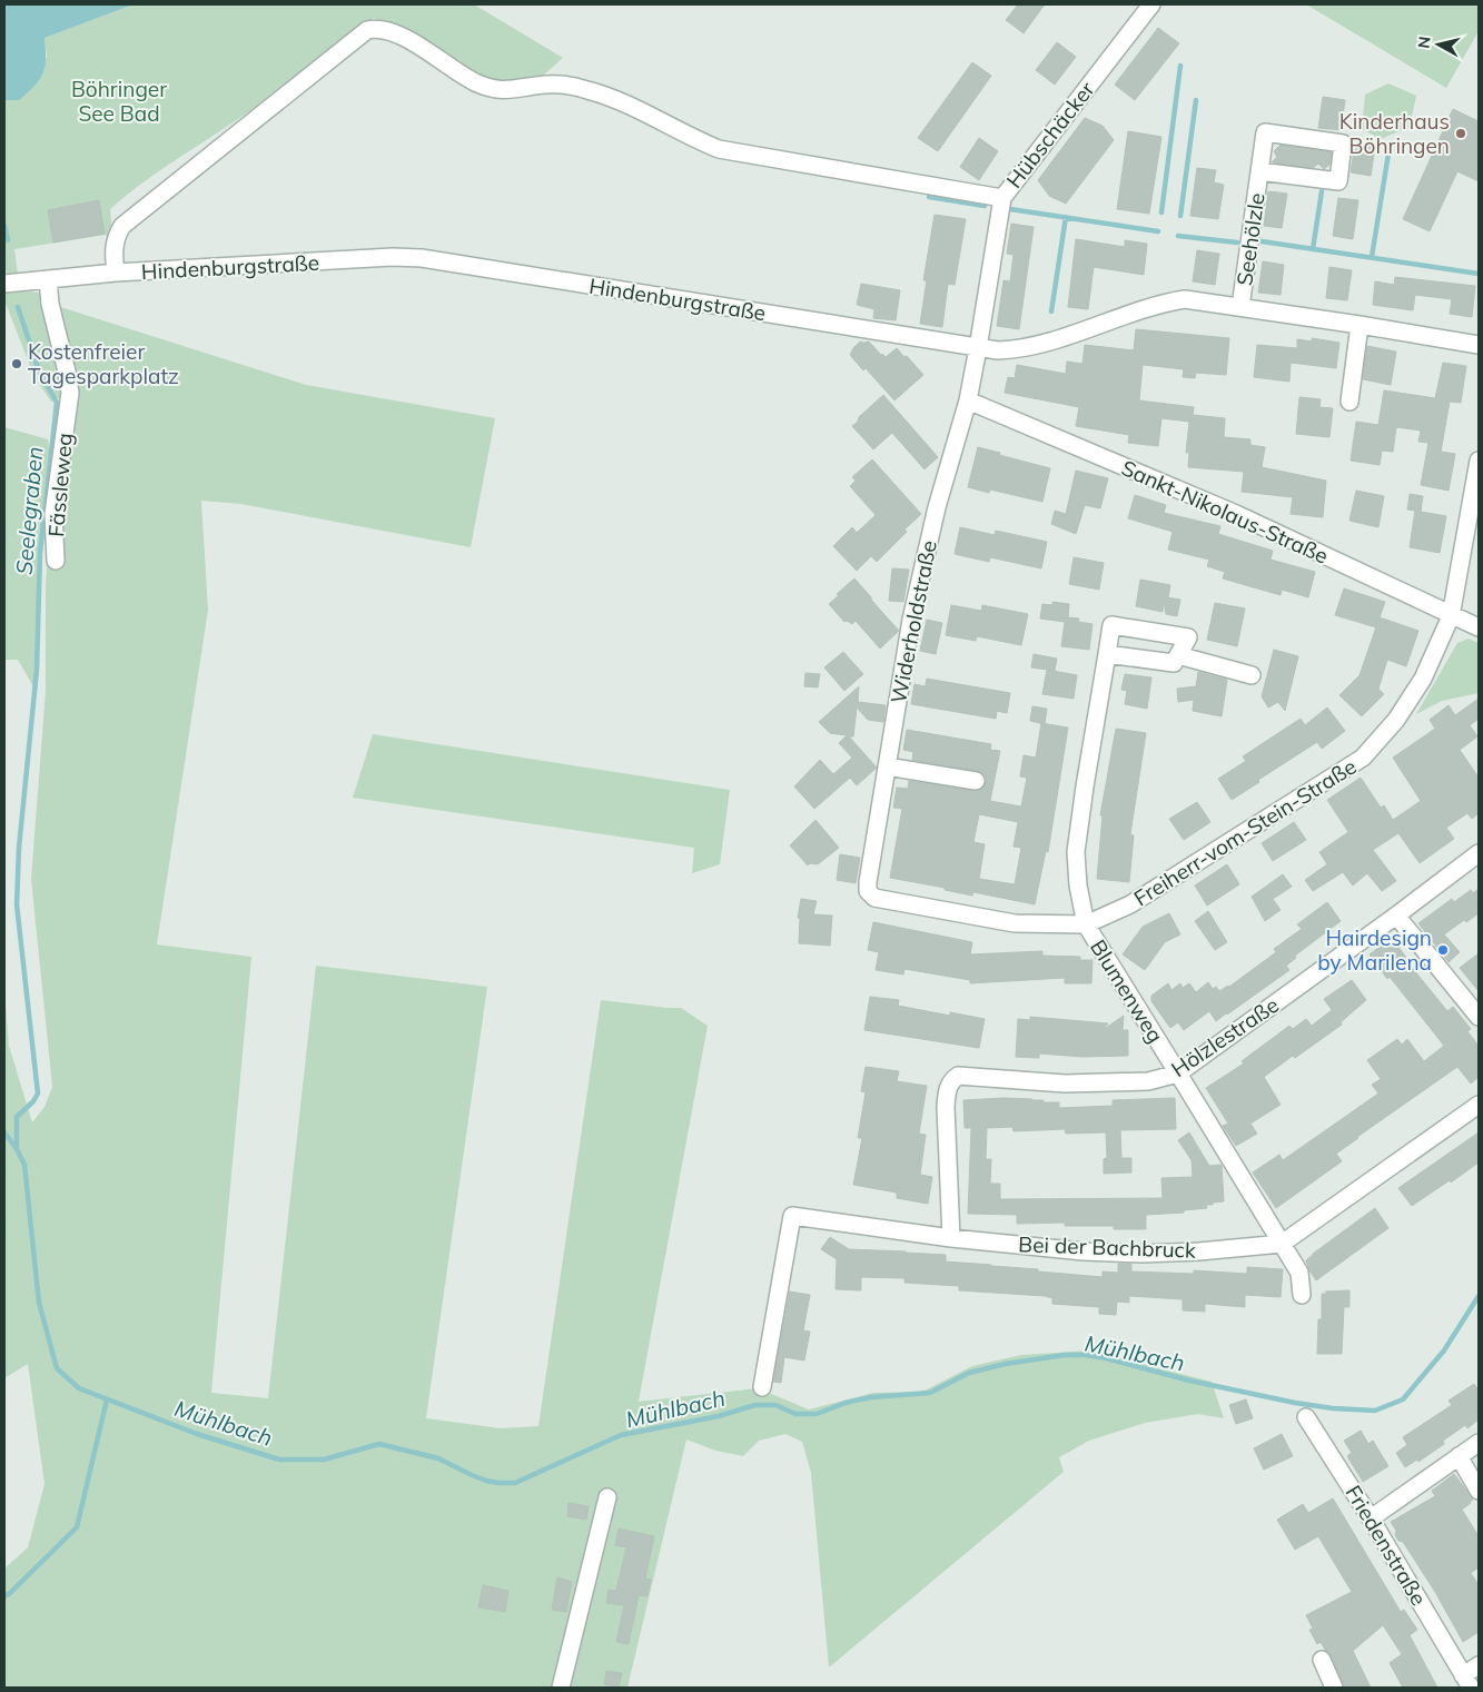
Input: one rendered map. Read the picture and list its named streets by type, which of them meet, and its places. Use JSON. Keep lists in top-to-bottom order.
{
  "streets": {
    "street": [
      "Hübschäcker",
      "Seehölzle",
      "Hindenburgstraße",
      "Fässleweg",
      "Sankt-Nikolaus-Straße",
      "Widerholdstraße",
      "Freiherr-vom-Stein-Straße",
      "Blumenweg",
      "Hölzlestraße",
      "Bei der Bachbruck",
      "Friedenstraße"
    ]
  },
  "crossings": [
    ["Hübschäcker", "Hindenburgstraße"],
    ["Hübschäcker", "Widerholdstraße"],
    ["Seehölzle", "Hindenburgstraße"],
    ["Hindenburgstraße", "Widerholdstraße"],
    ["Sankt-Nikolaus-Straße", "Widerholdstraße"],
    ["Sankt-Nikolaus-Straße", "Freiherr-vom-Stein-Straße"],
    ["Widerholdstraße", "Freiherr-vom-Stein-Straße"],
    ["Freiherr-vom-Stein-Straße", "Blumenweg"],
    ["Blumenweg", "Hölzlestraße"],
    ["Blumenweg", "Bei der Bachbruck"],
    ["Hölzlestraße", "Bei der Bachbruck"]
  ],
  "water": ["Seelegraben", "Mühlbach"],
  "parks": ["Böhringer See Bad"],
  "places": ["Kinderhaus Böhringen", "Kostenfreier Tagesparkplatz", "Hairdesign by Marilena"],
  "north": "left"
}
